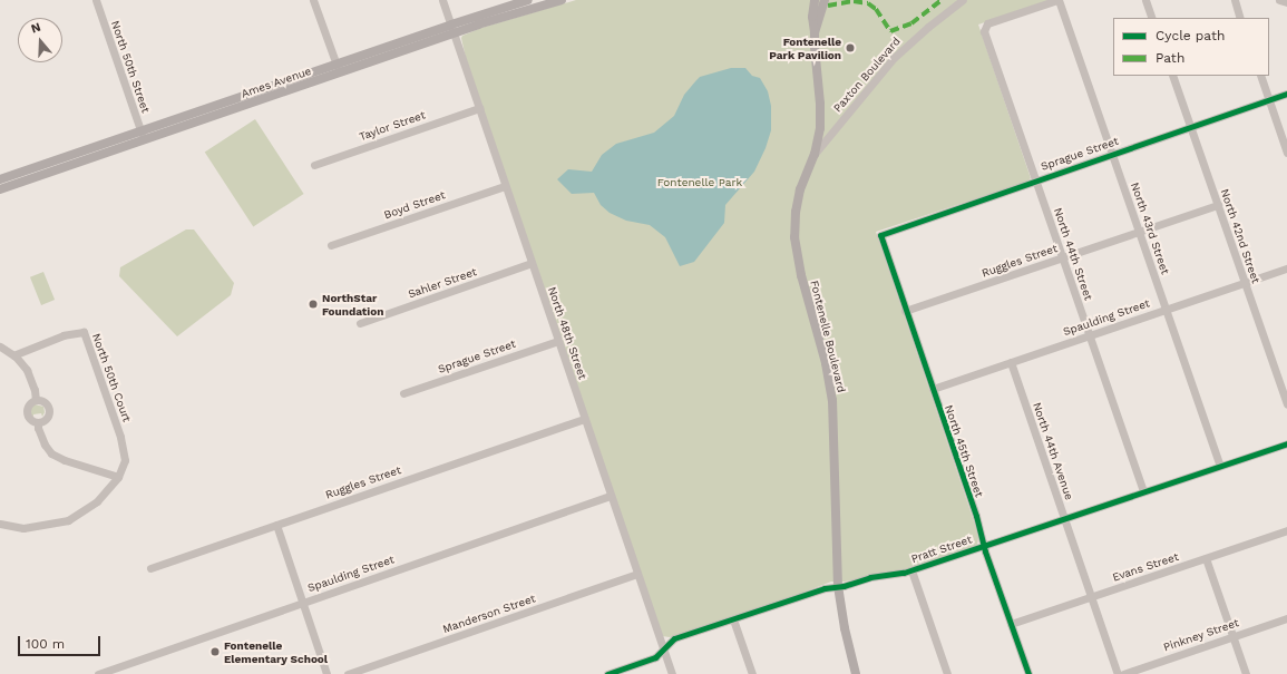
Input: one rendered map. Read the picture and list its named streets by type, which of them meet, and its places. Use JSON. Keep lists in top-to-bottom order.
{
  "streets": {
    "main road": ["Ames Avenue", "Fontenelle Boulevard"],
    "street": [
      "North 50th Street",
      "Paxton Boulevard",
      "Taylor Street",
      "Sprague Street",
      "Boyd Street",
      "North 43rd Street",
      "North 42nd Street",
      "North 44th Street",
      "Ruggles Street",
      "Sahler Street",
      "Spaulding Street",
      "North 48th Street",
      "North 50th Court",
      "North 45th Street",
      "North 44th Avenue",
      "Pratt Street",
      "Evans Street",
      "Manderson Street",
      "Pinkney Street"
    ]
  },
  "crossings": [
    ["North 50th Street", "Ames Avenue"],
    ["Paxton Boulevard", "Fontenelle Boulevard"],
    ["Ames Avenue", "North 48th Street"],
    ["Taylor Street", "North 48th Street"],
    ["Sprague Street", "North 43rd Street"],
    ["Sprague Street", "North 42nd Street"],
    ["Sprague Street", "North 44th Street"],
    ["Sprague Street", "North 48th Street"],
    ["Sprague Street", "North 45th Street"],
    ["Boyd Street", "North 48th Street"],
    ["North 43rd Street", "North 44th Street"],
    ["North 43rd Street", "Ruggles Street"],
    ["North 43rd Street", "Spaulding Street"],
    ["North 43rd Street", "Pratt Street"],
    ["North 42nd Street", "Ruggles Street"],
    ["North 42nd Street", "Spaulding Street"],
    ["North 44th Street", "Ruggles Street"],
    ["North 44th Street", "Spaulding Street"],
    ["North 44th Street", "Pratt Street"],
    ["Ruggles Street", "North 48th Street"],
    ["Ruggles Street", "North 45th Street"],
    ["Sahler Street", "North 48th Street"],
    ["Spaulding Street", "North 48th Street"],
    ["Spaulding Street", "North 45th Street"],
    ["Spaulding Street", "North 44th Avenue"],
    ["North 48th Street", "Pratt Street"],
    ["North 48th Street", "Manderson Street"],
    ["Fontenelle Boulevard", "Pratt Street"],
    ["North 45th Street", "Pratt Street"],
    ["North 45th Street", "Evans Street"],
    ["North 44th Avenue", "Pratt Street"],
    ["North 44th Avenue", "Evans Street"]
  ],
  "parks": ["Fontenelle Park"],
  "places": ["Fontenelle Park Pavilion", "NorthStar Foundation", "Fontenelle Elementary School"],
  "legend": ["Cycle path", "Path"],
  "scale_bar": "100 m",
  "north": "top"
}
